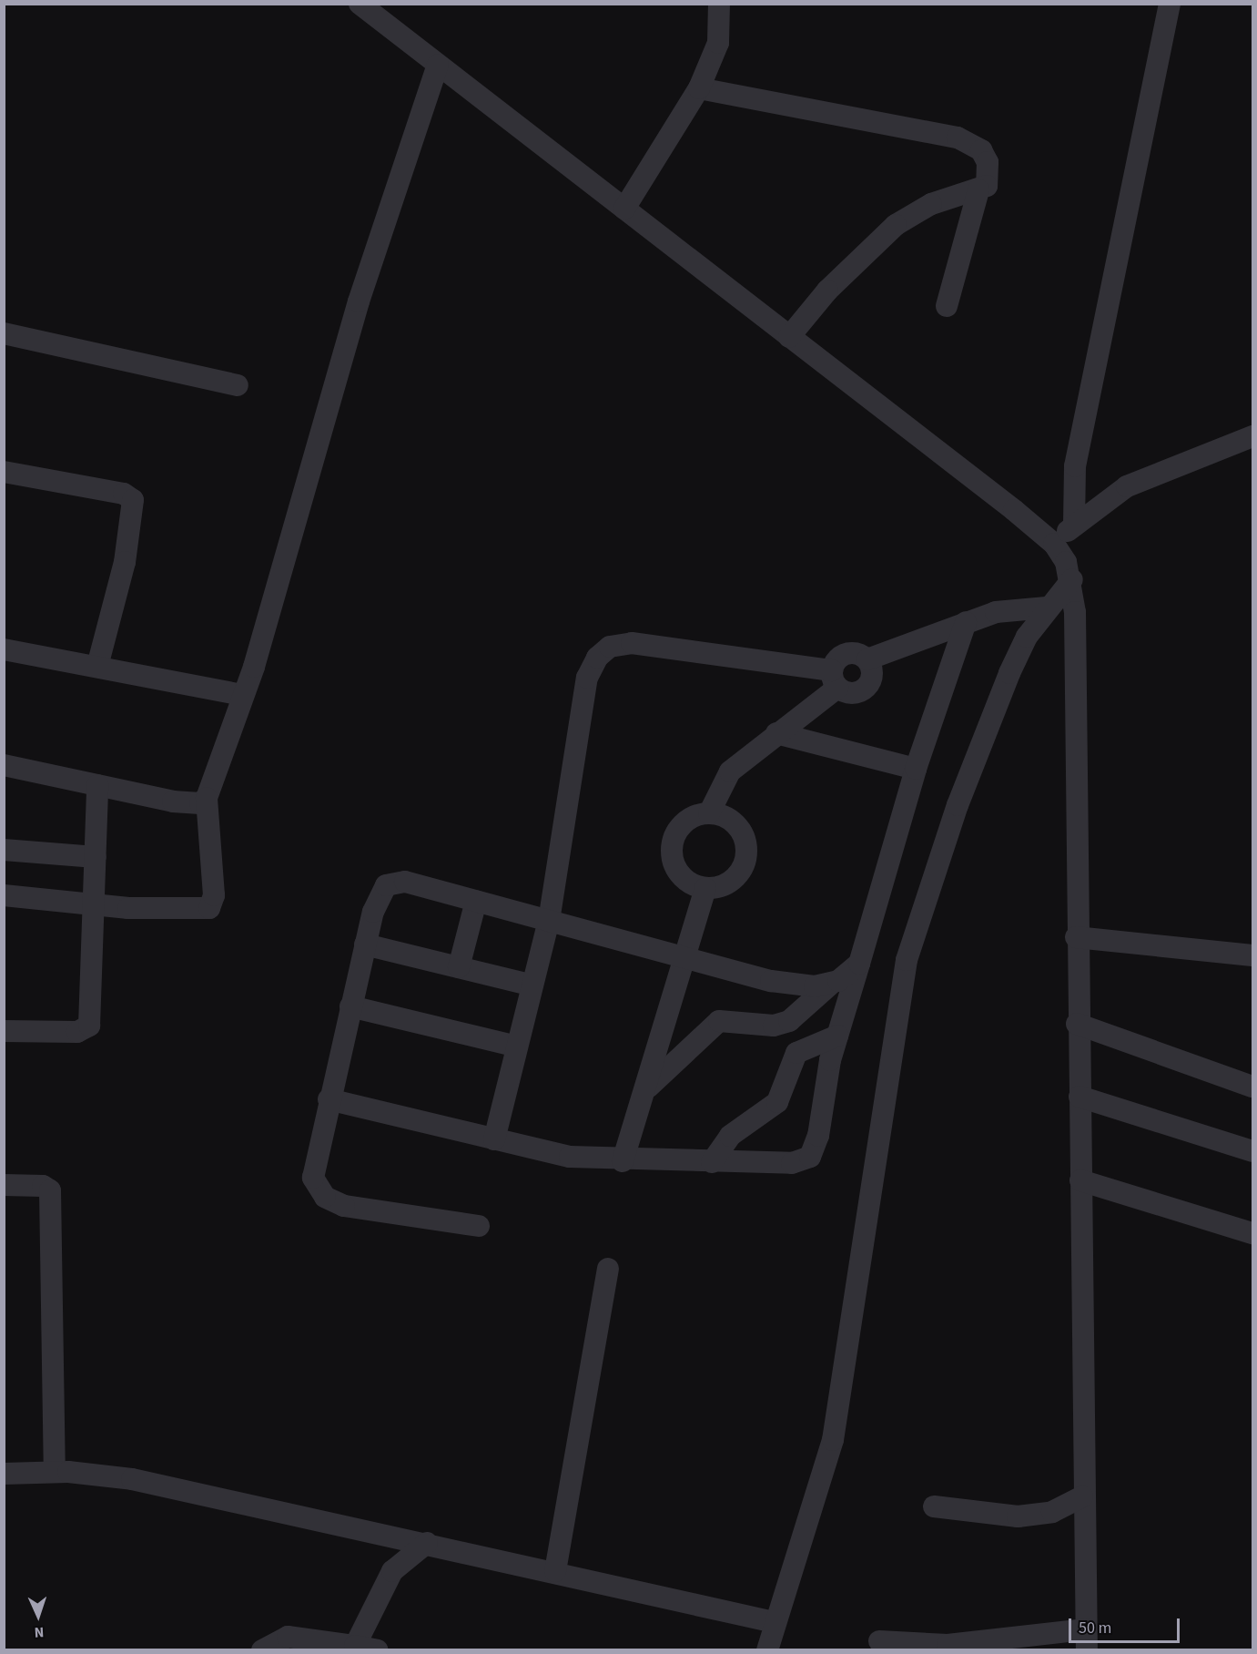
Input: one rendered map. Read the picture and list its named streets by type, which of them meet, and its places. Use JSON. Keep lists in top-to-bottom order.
{
  "scale_bar": "50 m",
  "north": "bottom"
}
